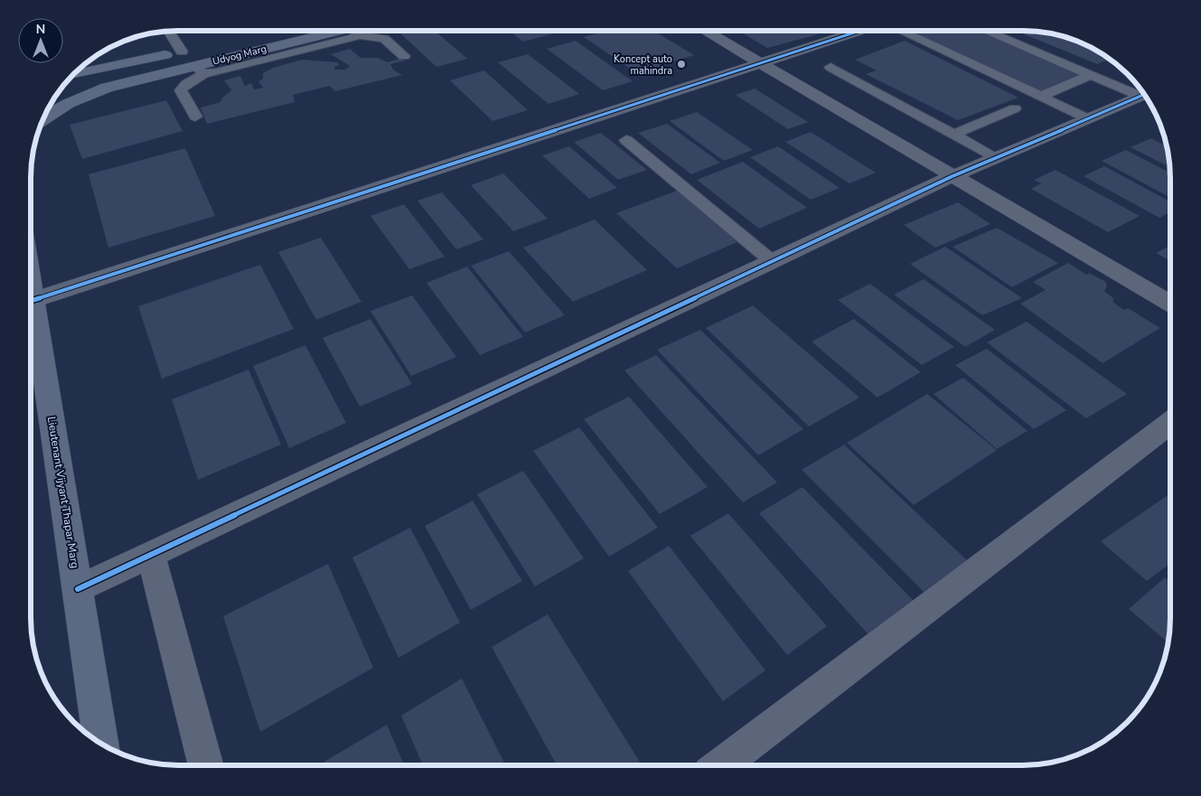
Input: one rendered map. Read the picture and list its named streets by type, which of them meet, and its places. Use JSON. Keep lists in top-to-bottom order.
{
  "streets": {
    "street": ["Udyog Marg", "Lieutenant Vijyant Thapar Marg"]
  },
  "places": ["Koncept auto mahindra"],
  "north": "top"
}
